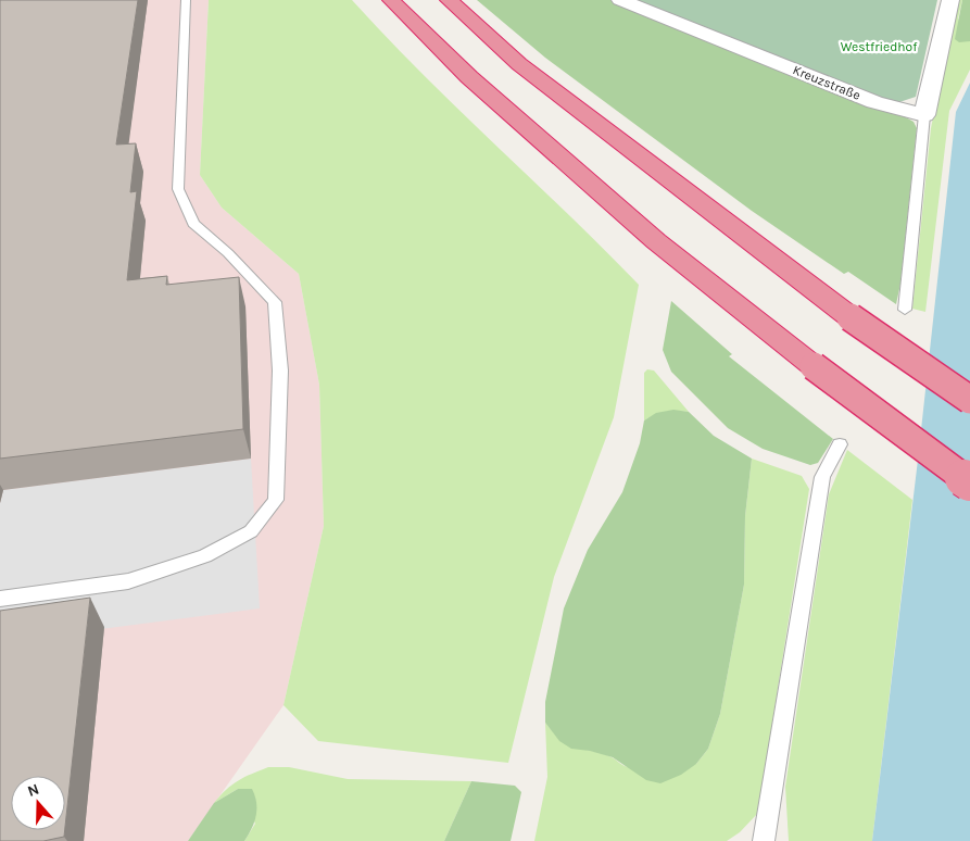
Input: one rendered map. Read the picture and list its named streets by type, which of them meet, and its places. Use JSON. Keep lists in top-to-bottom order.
{
  "streets": {
    "street": ["Kreuzstraße"]
  },
  "parks": ["Westfriedhof"],
  "north": "top"
}
